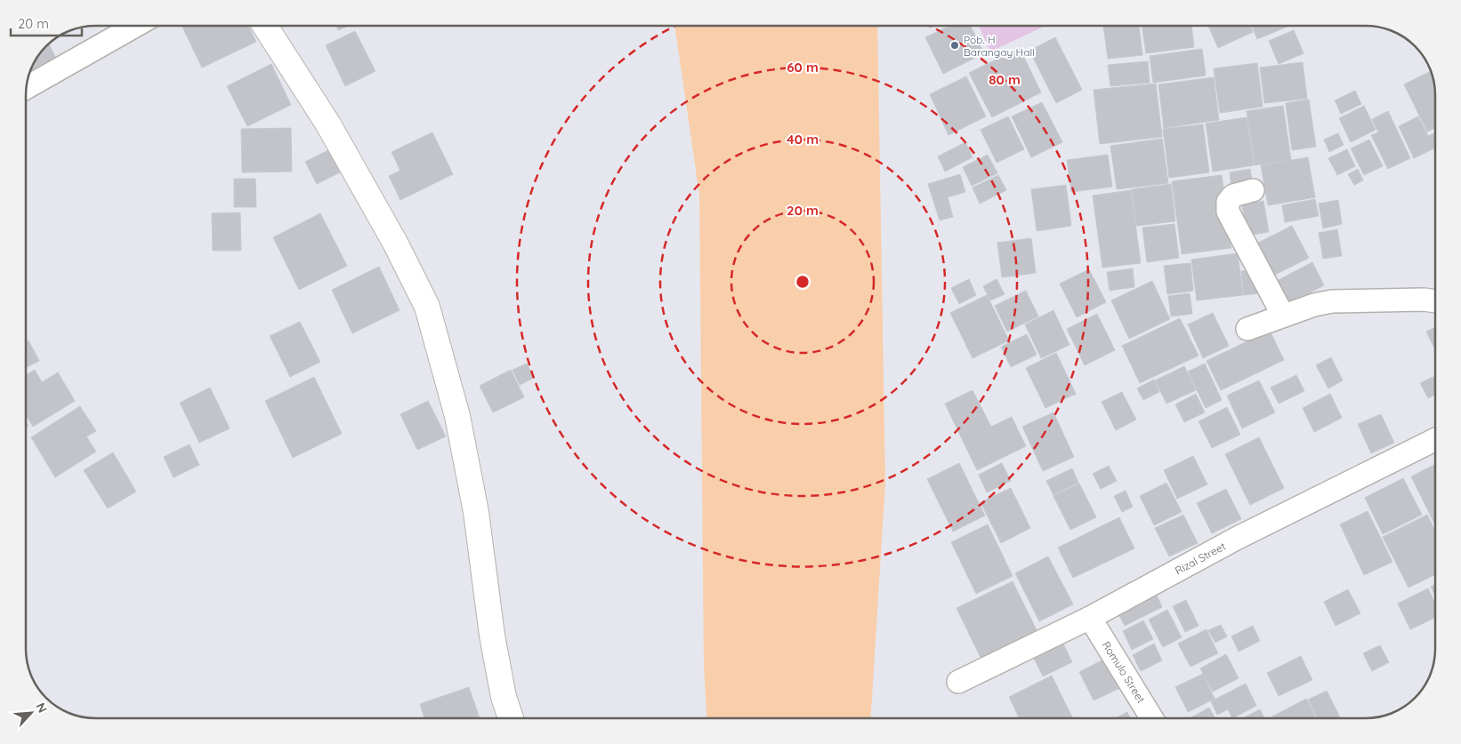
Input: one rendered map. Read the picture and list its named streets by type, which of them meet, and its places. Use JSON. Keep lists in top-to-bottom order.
{
  "streets": {
    "street": ["Rizal Street", "Romulo Street"]
  },
  "crossings": [
    ["Rizal Street", "Romulo Street"]
  ],
  "places": ["Pob. H Barangay Hall"],
  "scale_bar": "20 m",
  "north": "top right",
  "rings": [
    "60 m",
    "80 m",
    "40 m",
    "20 m"
  ]
}
